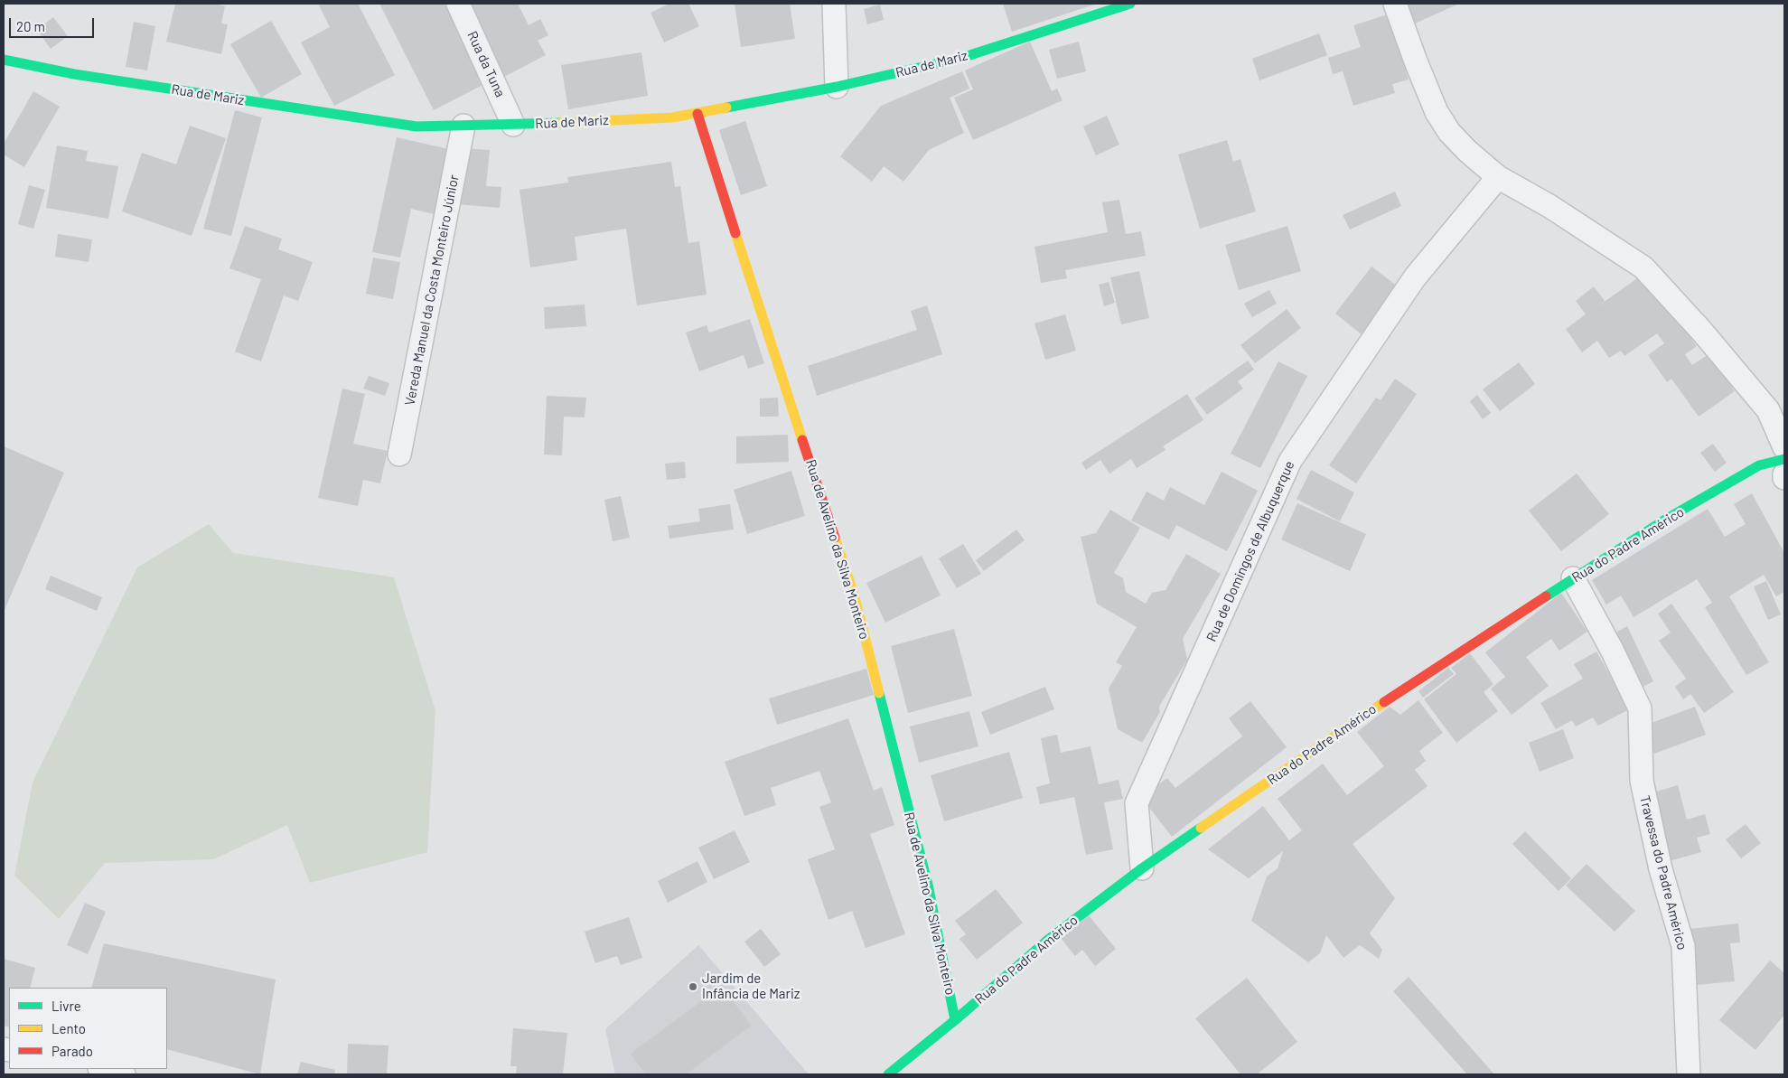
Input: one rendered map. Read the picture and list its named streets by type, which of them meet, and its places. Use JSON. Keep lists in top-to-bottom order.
{
  "streets": {
    "street": [
      "Rua da Tuna",
      "Rua de Mariz",
      "Vereda Manuel da Costa Monteiro Júnior",
      "Rua do Padre Américo",
      "Rua de Avelino da Silva Monteiro",
      "Rua de Domingos de Albuquerque",
      "Travessa do Padre Américo"
    ]
  },
  "crossings": [
    ["Rua da Tuna", "Rua de Mariz"],
    ["Rua de Mariz", "Vereda Manuel da Costa Monteiro Júnior"],
    ["Rua de Mariz", "Rua de Avelino da Silva Monteiro"],
    ["Rua do Padre Américo", "Rua de Avelino da Silva Monteiro"],
    ["Rua do Padre Américo", "Rua de Domingos de Albuquerque"],
    ["Rua do Padre Américo", "Travessa do Padre Américo"]
  ],
  "places": ["Jardim de Infância de Mariz"],
  "legend": ["Livre", "Lento", "Parado"],
  "scale_bar": "20 m"
}
